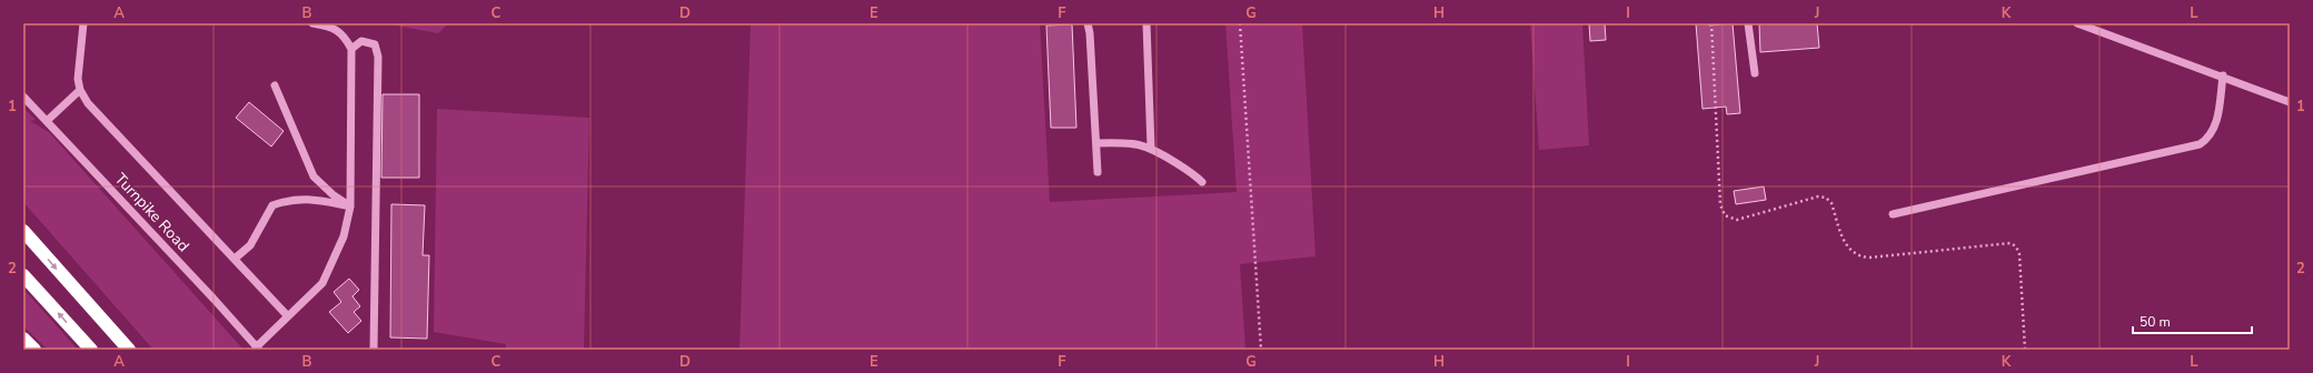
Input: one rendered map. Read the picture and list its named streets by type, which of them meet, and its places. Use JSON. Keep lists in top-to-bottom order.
{
  "streets": {
    "street": ["Turnpike Road"]
  },
  "scale_bar": "50 m",
  "grid": {
    "columns": [
      "A",
      "B",
      "C",
      "D",
      "E",
      "F",
      "G",
      "H",
      "I",
      "J",
      "K",
      "L"
    ],
    "rows": ["1", "2"]
  }
}
